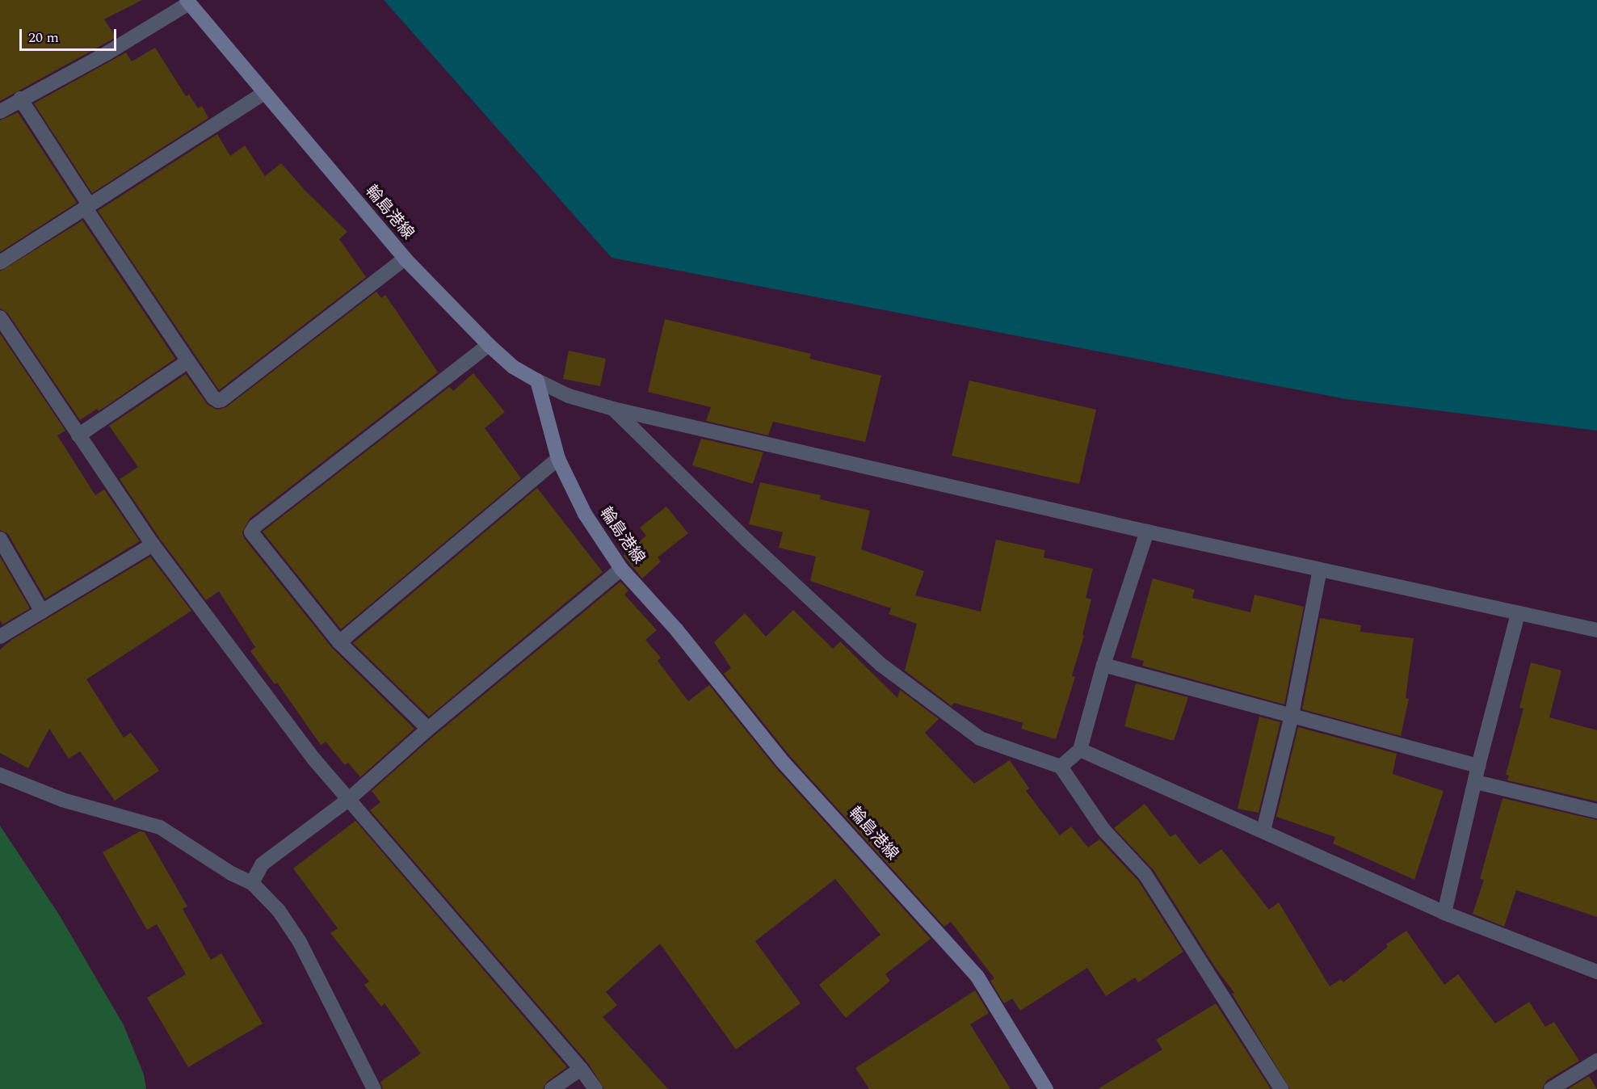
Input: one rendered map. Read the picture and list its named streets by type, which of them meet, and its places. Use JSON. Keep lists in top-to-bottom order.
{
  "streets": {
    "main road": ["輪島港線"]
  },
  "scale_bar": "20 m"
}
